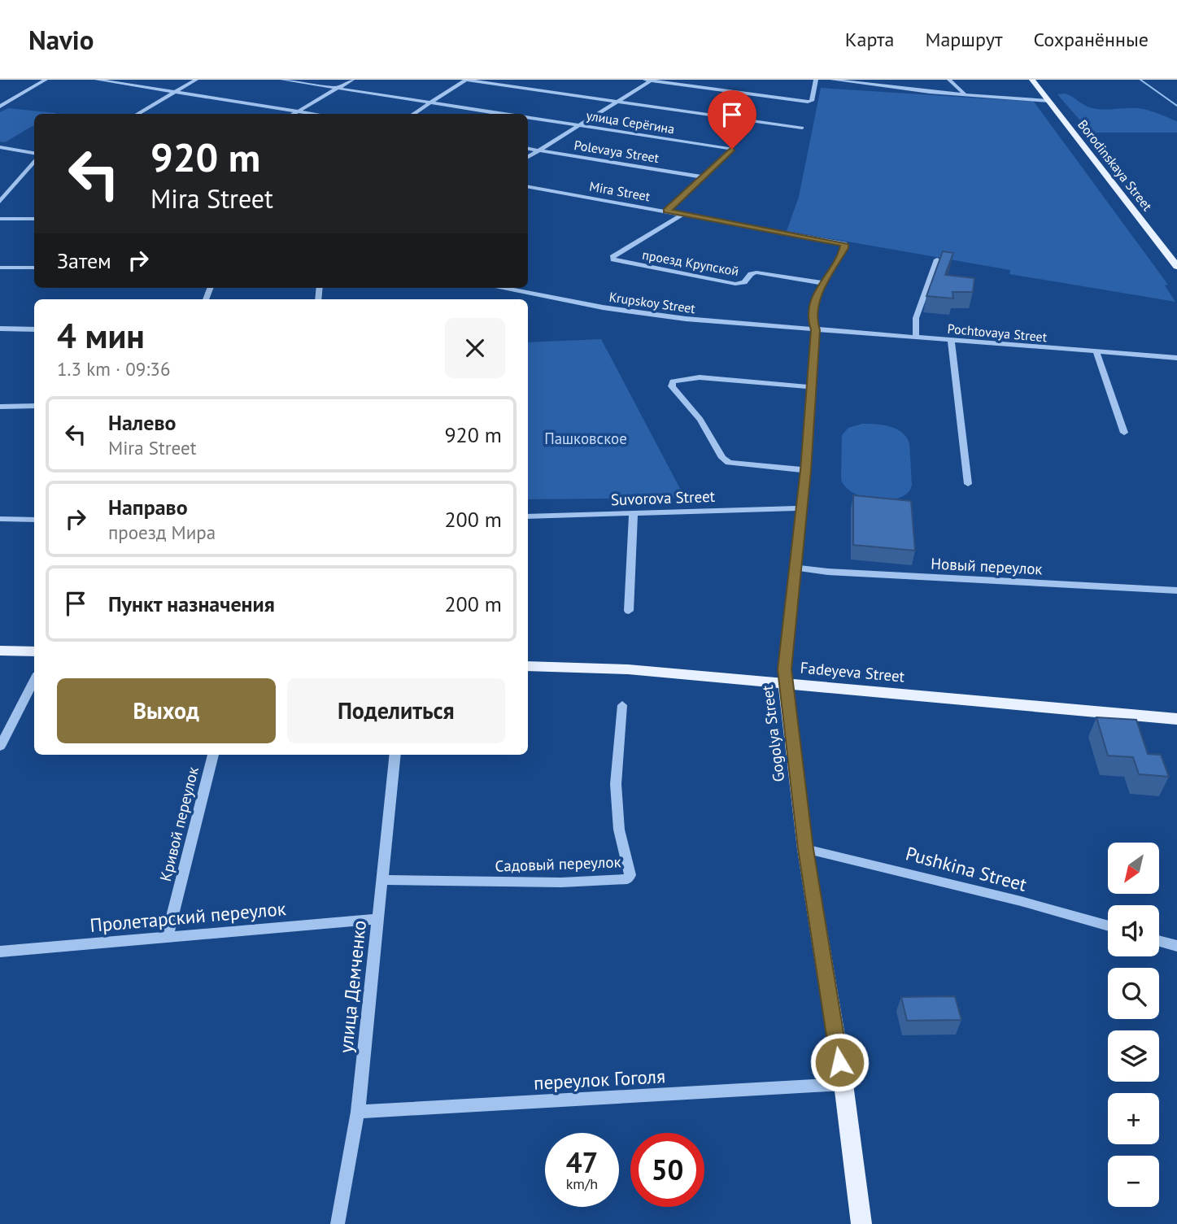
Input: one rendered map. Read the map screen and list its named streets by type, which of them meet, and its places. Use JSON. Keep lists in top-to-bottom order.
{
  "streets": {
    "main road": ["Borodinskaya Street", "Fadeyeva Street", "Gogolya Street"],
    "street": [
      "улица Серёгина",
      "Polevaya Street",
      "Mira Street",
      "проезд Крупской",
      "Krupskoy Street",
      "Pochtovaya Street",
      "Suvorova Street",
      "Новый переулок",
      "Кривой переулок",
      "Садовый переулок",
      "Pushkina Street",
      "Пролетарский переулок",
      "улица Демченко",
      "переулок Гоголя"
    ]
  },
  "crossings": [
    ["улица Серёгина", "Polevaya Street"],
    ["Mira Street", "проезд Крупской"],
    ["Mira Street", "Gogolya Street"],
    ["проезд Крупской", "Gogolya Street"],
    ["Krupskoy Street", "Pochtovaya Street"],
    ["Krupskoy Street", "Gogolya Street"],
    ["Pochtovaya Street", "Gogolya Street"],
    ["Suvorova Street", "Gogolya Street"],
    ["Новый переулок", "Gogolya Street"],
    ["Fadeyeva Street", "Gogolya Street"],
    ["Gogolya Street", "Pushkina Street"],
    ["Gogolya Street", "переулок Гоголя"],
    ["Кривой переулок", "Пролетарский переулок"],
    ["Садовый переулок", "улица Демченко"],
    ["Пролетарский переулок", "улица Демченко"],
    ["улица Демченко", "переулок Гоголя"]
  ],
  "parks": ["Пашковское"],
  "north": "bottom left",
  "page": {
    "header": "Navio",
    "nav": ["Карта", "Маршрут", "Сохранённые"],
    "turn": ["920 m", "Mira Street"],
    "then": "Затем",
    "heading": ["4 мин", "1.3 km · 09:36"],
    "list": [
      {
        "name": "Налево",
        "note": "Mira Street",
        "value": "920 m"
      },
      {
        "name": "Направо",
        "note": "проезд Мира",
        "value": "200 m"
      },
      {
        "name": "Пункт назначения",
        "value": "200 m"
      }
    ],
    "buttons": ["Выход", "Поделиться"],
    "map_buttons": ["+", "−"],
    "speed": "47 km/h",
    "limit": "50"
  }
}
